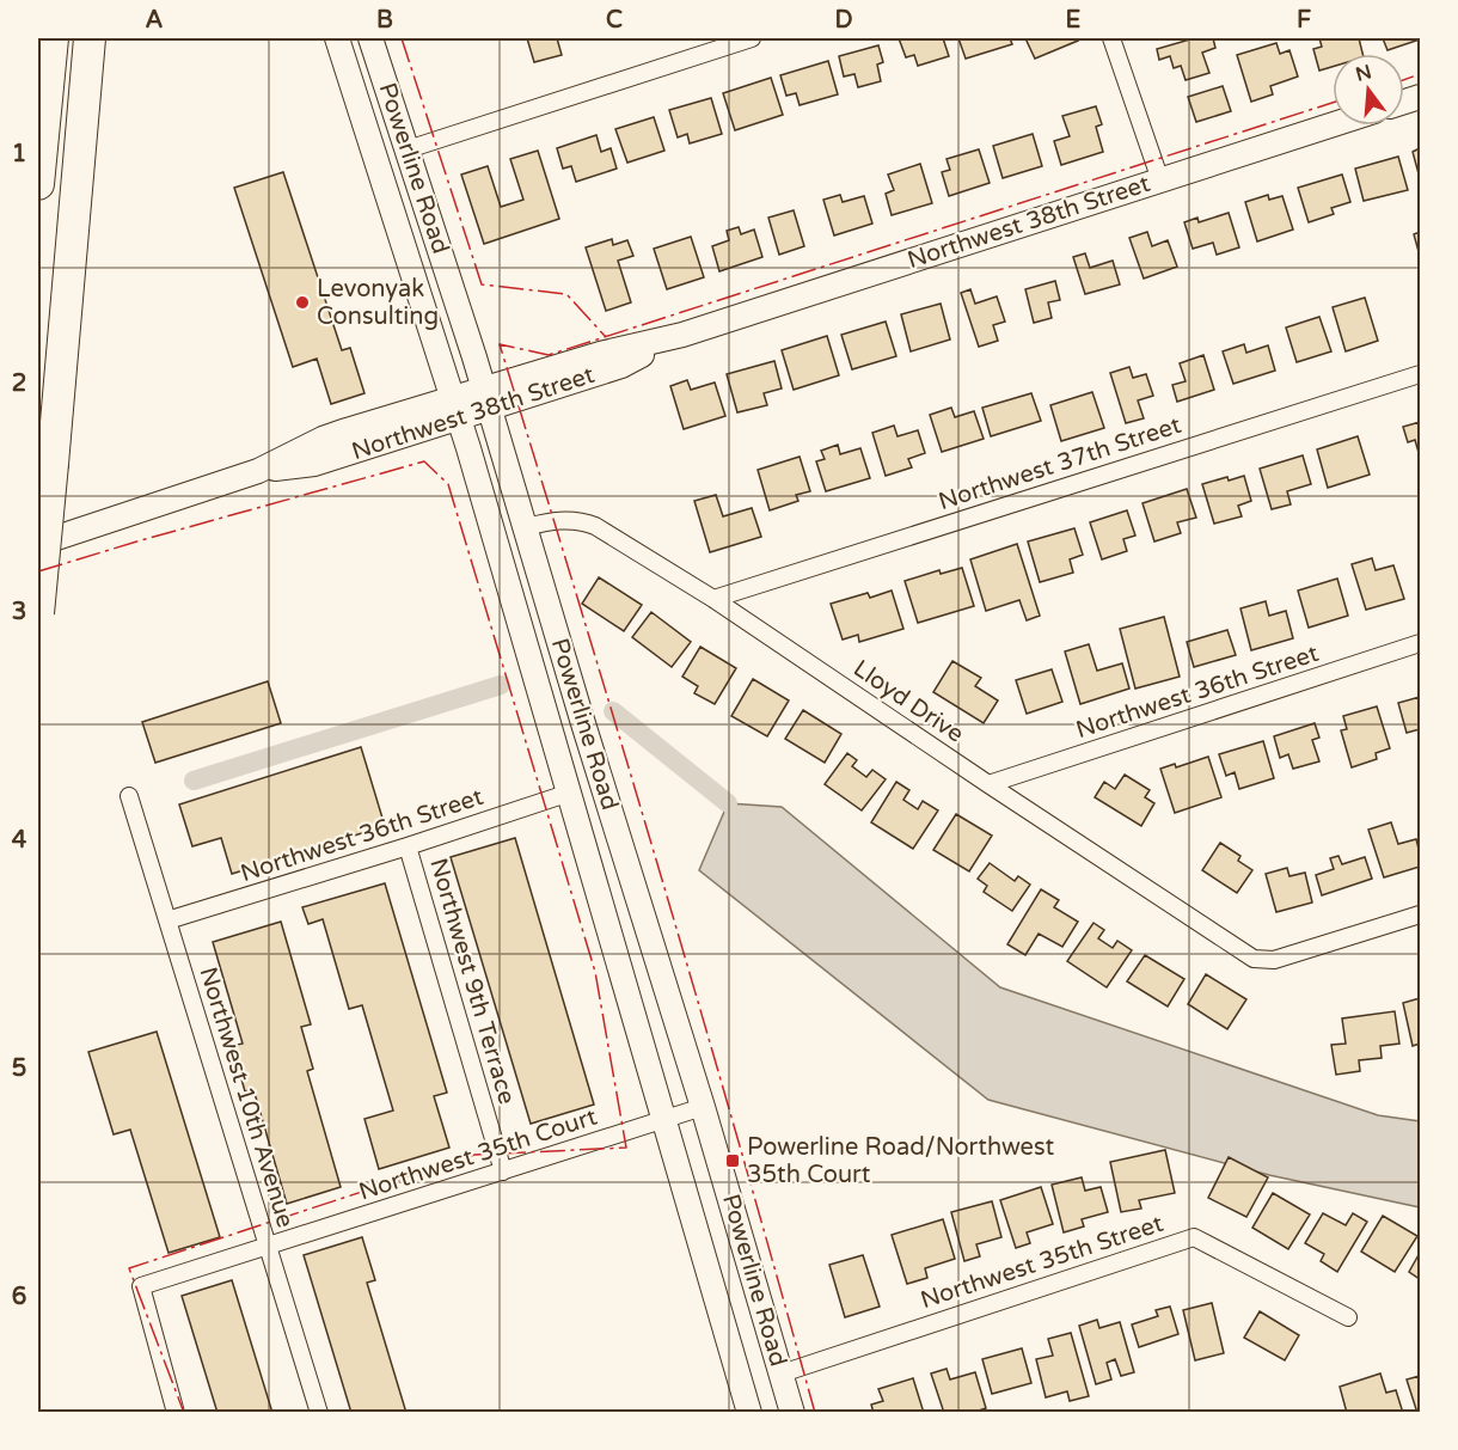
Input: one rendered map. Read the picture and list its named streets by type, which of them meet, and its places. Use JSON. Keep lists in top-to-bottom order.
{
  "streets": {
    "main road": ["Powerline Road", "Northwest 38th Street"],
    "street": [
      "Northwest 37th Street",
      "Northwest 36th Street",
      "Lloyd Drive",
      "Northwest 9th Terrace",
      "Northwest 10th Avenue",
      "Northwest 35th Court",
      "Northwest 35th Street"
    ]
  },
  "crossings": [
    ["Powerline Road", "Northwest 38th Street"],
    ["Powerline Road", "Northwest 36th Street"],
    ["Powerline Road", "Lloyd Drive"],
    ["Powerline Road", "Northwest 35th Court"],
    ["Powerline Road", "Northwest 35th Street"],
    ["Northwest 37th Street", "Lloyd Drive"],
    ["Northwest 36th Street", "Lloyd Drive"],
    ["Northwest 36th Street", "Northwest 9th Terrace"],
    ["Northwest 36th Street", "Northwest 10th Avenue"],
    ["Northwest 9th Terrace", "Northwest 35th Court"],
    ["Northwest 10th Avenue", "Northwest 35th Court"]
  ],
  "places": {
    "other": ["Levonyak Consulting"],
    "transit": ["Powerline Road/Northwest 35th Court"]
  },
  "north": "top",
  "grid": {
    "columns": [
      "A",
      "B",
      "C",
      "D",
      "E",
      "F"
    ],
    "rows": [
      "1",
      "2",
      "3",
      "4",
      "5",
      "6"
    ]
  }
}
